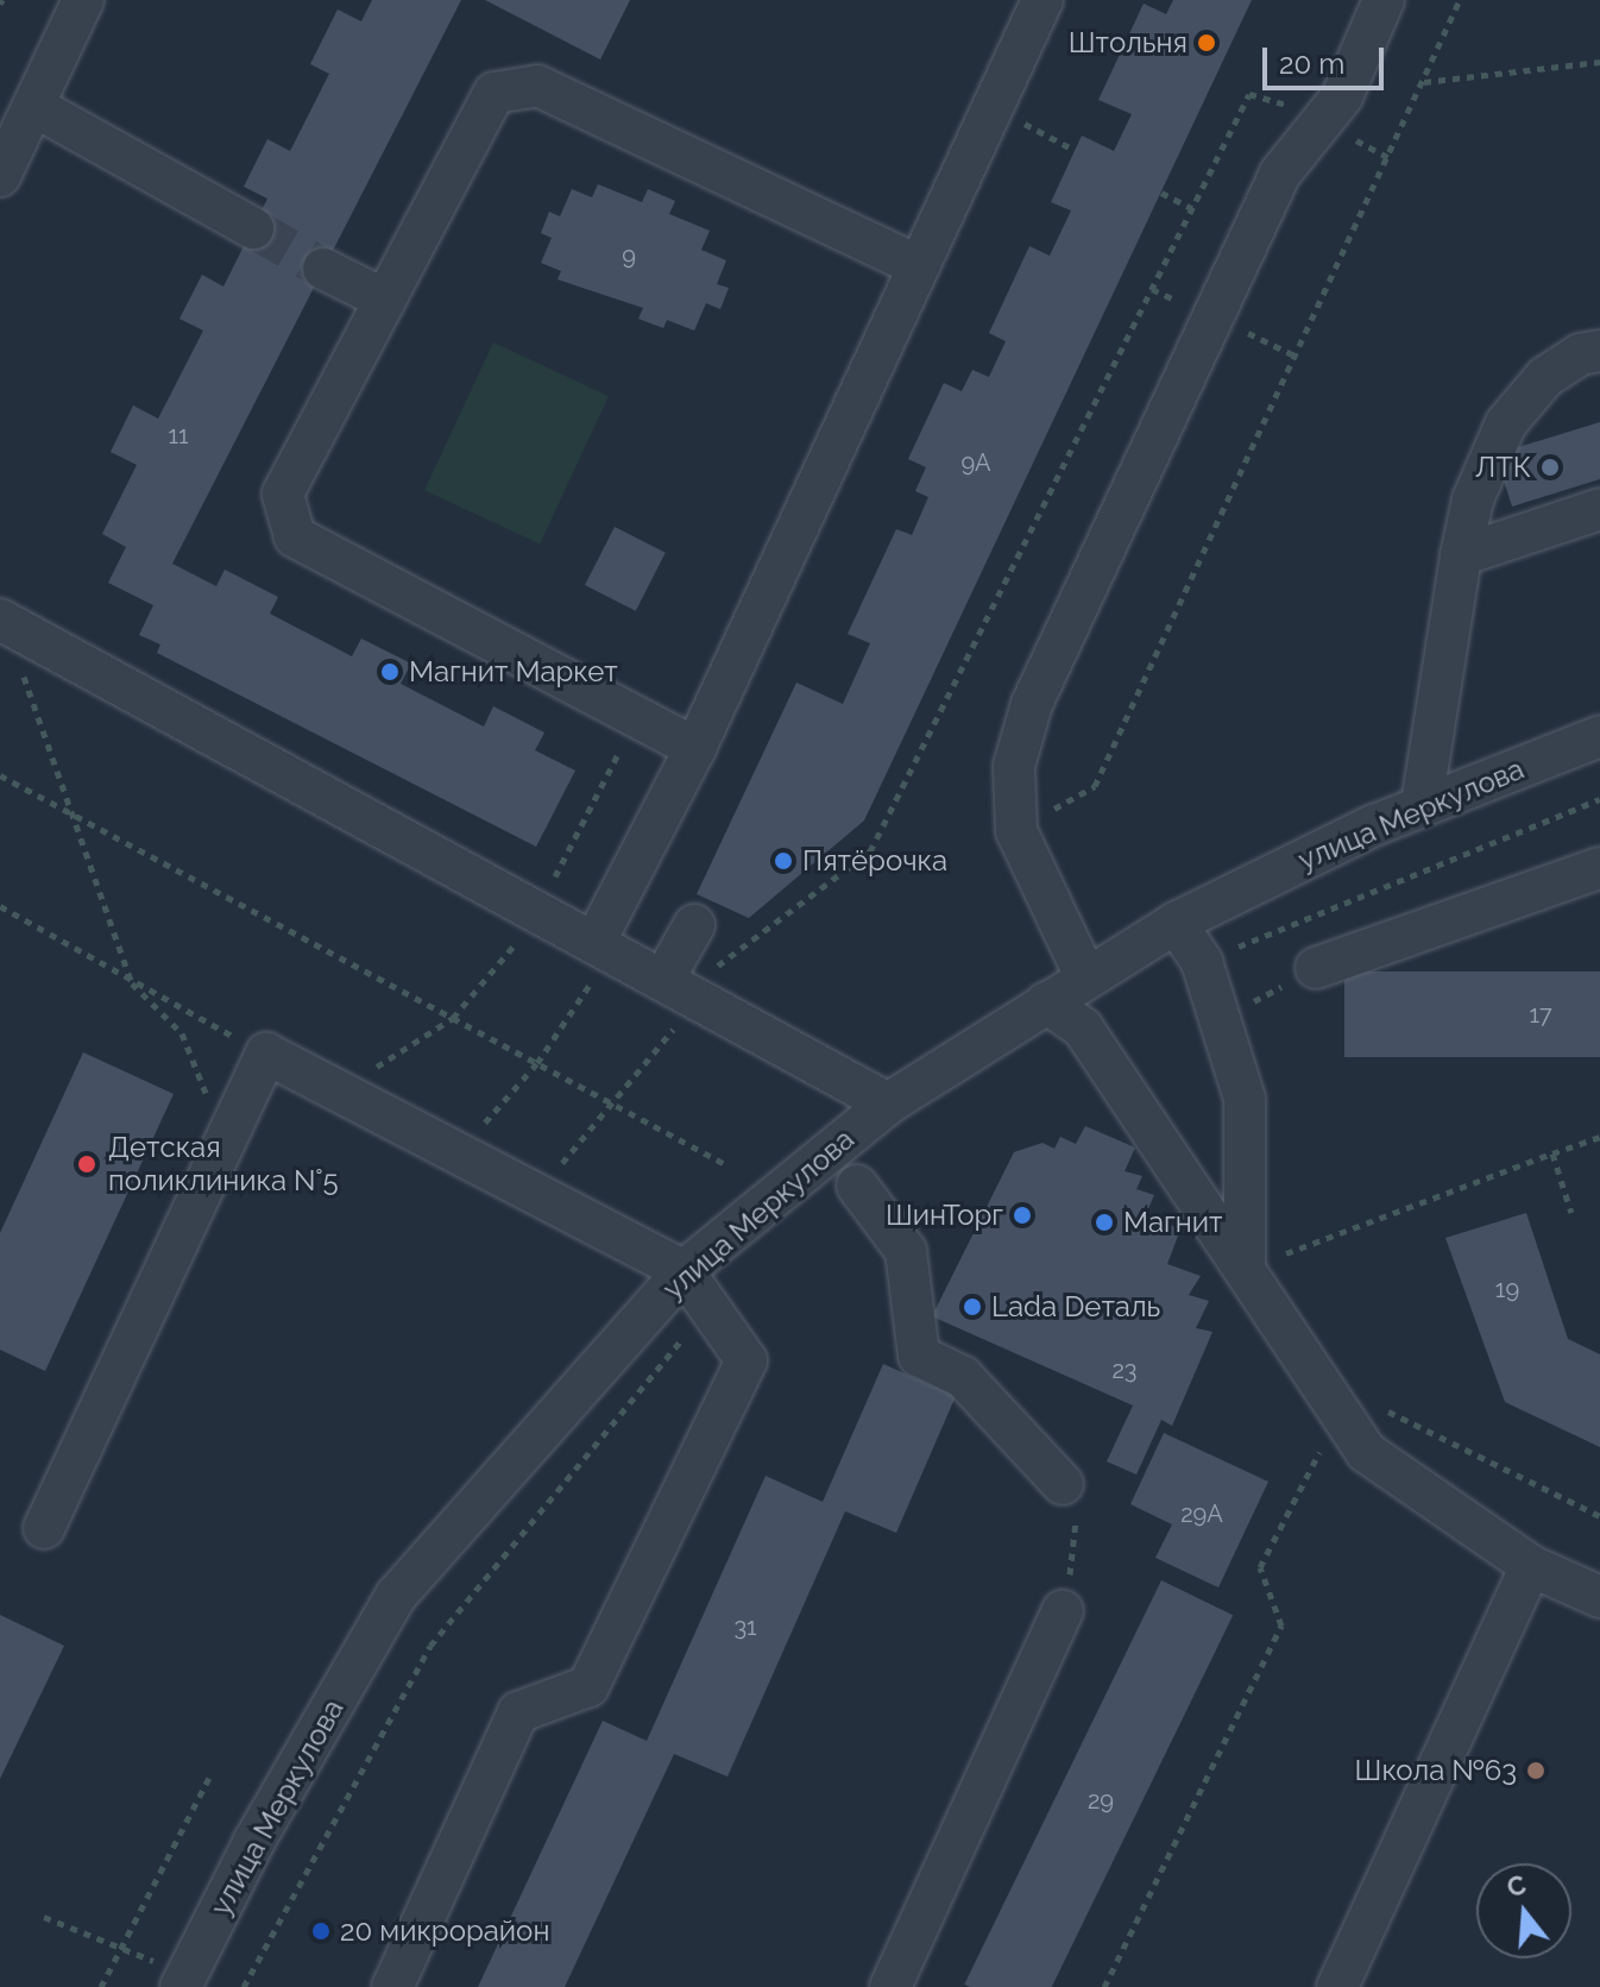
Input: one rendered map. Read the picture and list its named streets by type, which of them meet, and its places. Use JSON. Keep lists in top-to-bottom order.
{
  "streets": {
    "street": ["улица Меркулова"]
  },
  "places": [
    "Штольня",
    "ЛТК",
    "Магнит Маркет",
    "Пятёрочка",
    "Детская поликлиника N˚5",
    "ШинТорг",
    "Магнит",
    "Lada Dеталь",
    "Школа №63",
    "20 микрорайон"
  ],
  "house_numbers": [
    "9",
    "11",
    "9А",
    "17",
    "19",
    "23",
    "29А",
    "31",
    "29"
  ],
  "scale_bar": "20 m",
  "north": "top"
}
